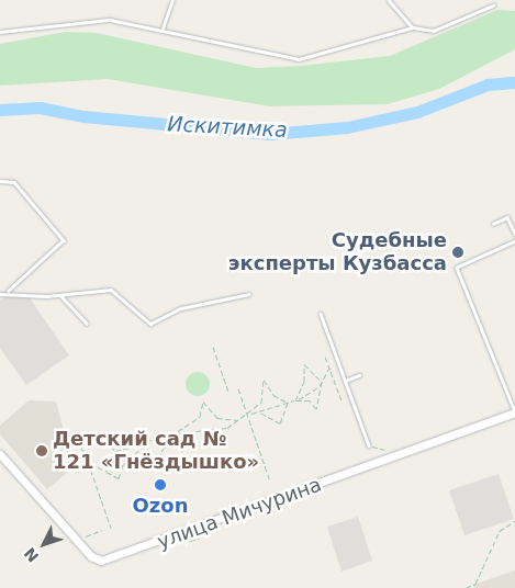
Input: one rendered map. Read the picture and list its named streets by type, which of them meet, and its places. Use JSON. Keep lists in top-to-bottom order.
{
  "streets": {
    "street": ["улица Мичурина"]
  },
  "water": ["Искитимка"],
  "places": ["Судебные эксперты Кузбасса", "Детский сад № 121 «Гнёздышко»", "Ozon"],
  "north": "bottom left"
}
